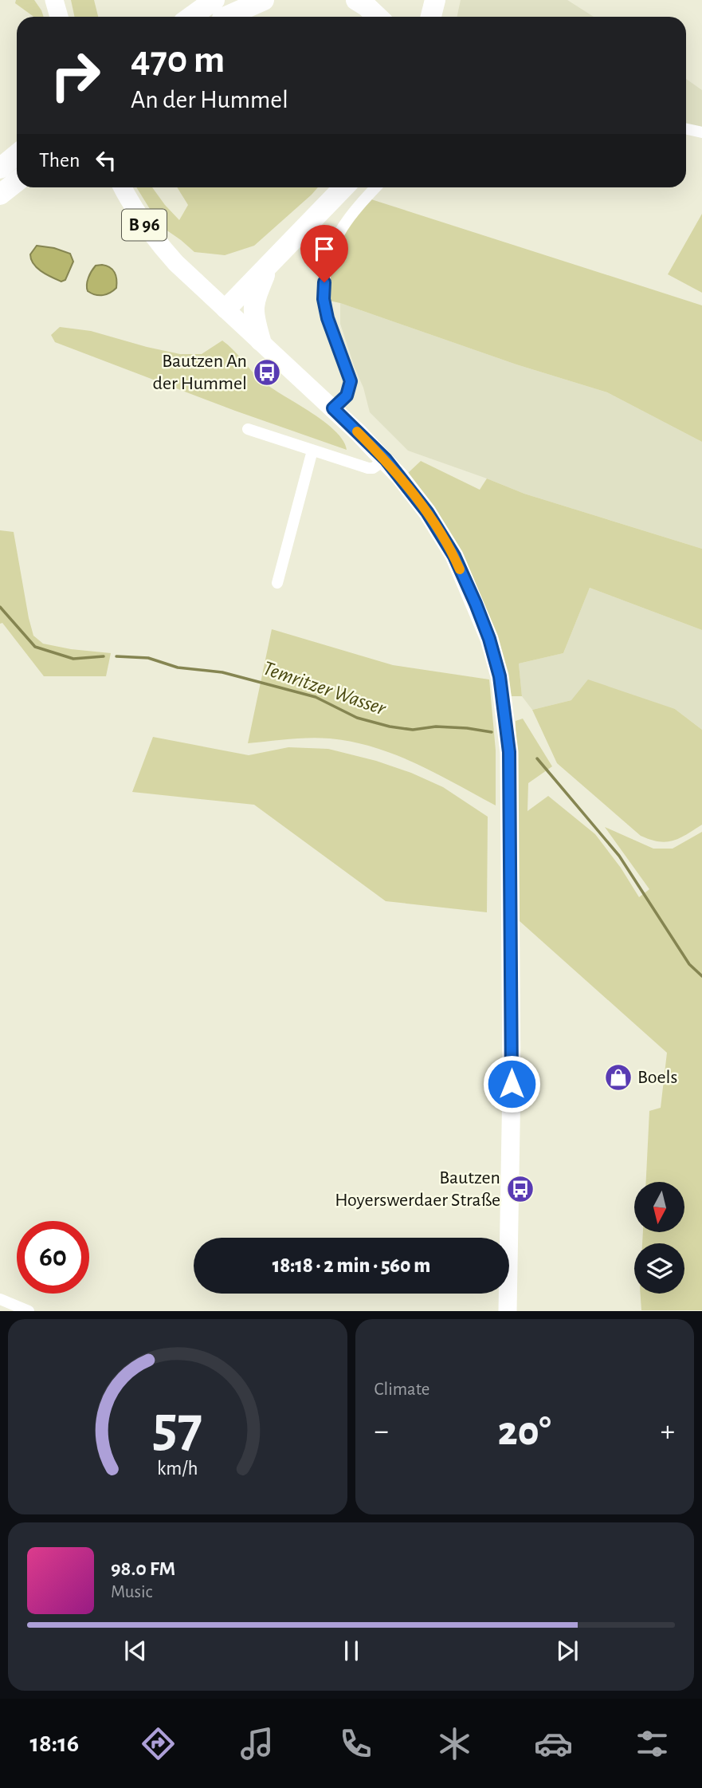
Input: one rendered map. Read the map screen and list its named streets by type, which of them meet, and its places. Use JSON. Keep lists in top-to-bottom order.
{
  "streets": {
    "main road": ["B 96"]
  },
  "water": ["Temritzer Wasser"],
  "places": {
    "bus stop": ["Bautzen An der Hummel", "Bautzen Hoyerswerdaer Straße"],
    "shop": ["Boels"]
  },
  "north": "bottom",
  "page": {
    "turn": ["470 m", "An der Hummel"],
    "then": "Then",
    "limit": "60",
    "trip": "18:18 · 2 min · 560 m",
    "tile": "Climate",
    "heat": ["−", "20°", "+"],
    "song": ["98.0 FM", "Music"],
    "tabs": "18:16",
    "gauge": ["57", "km/h"]
  }
}
